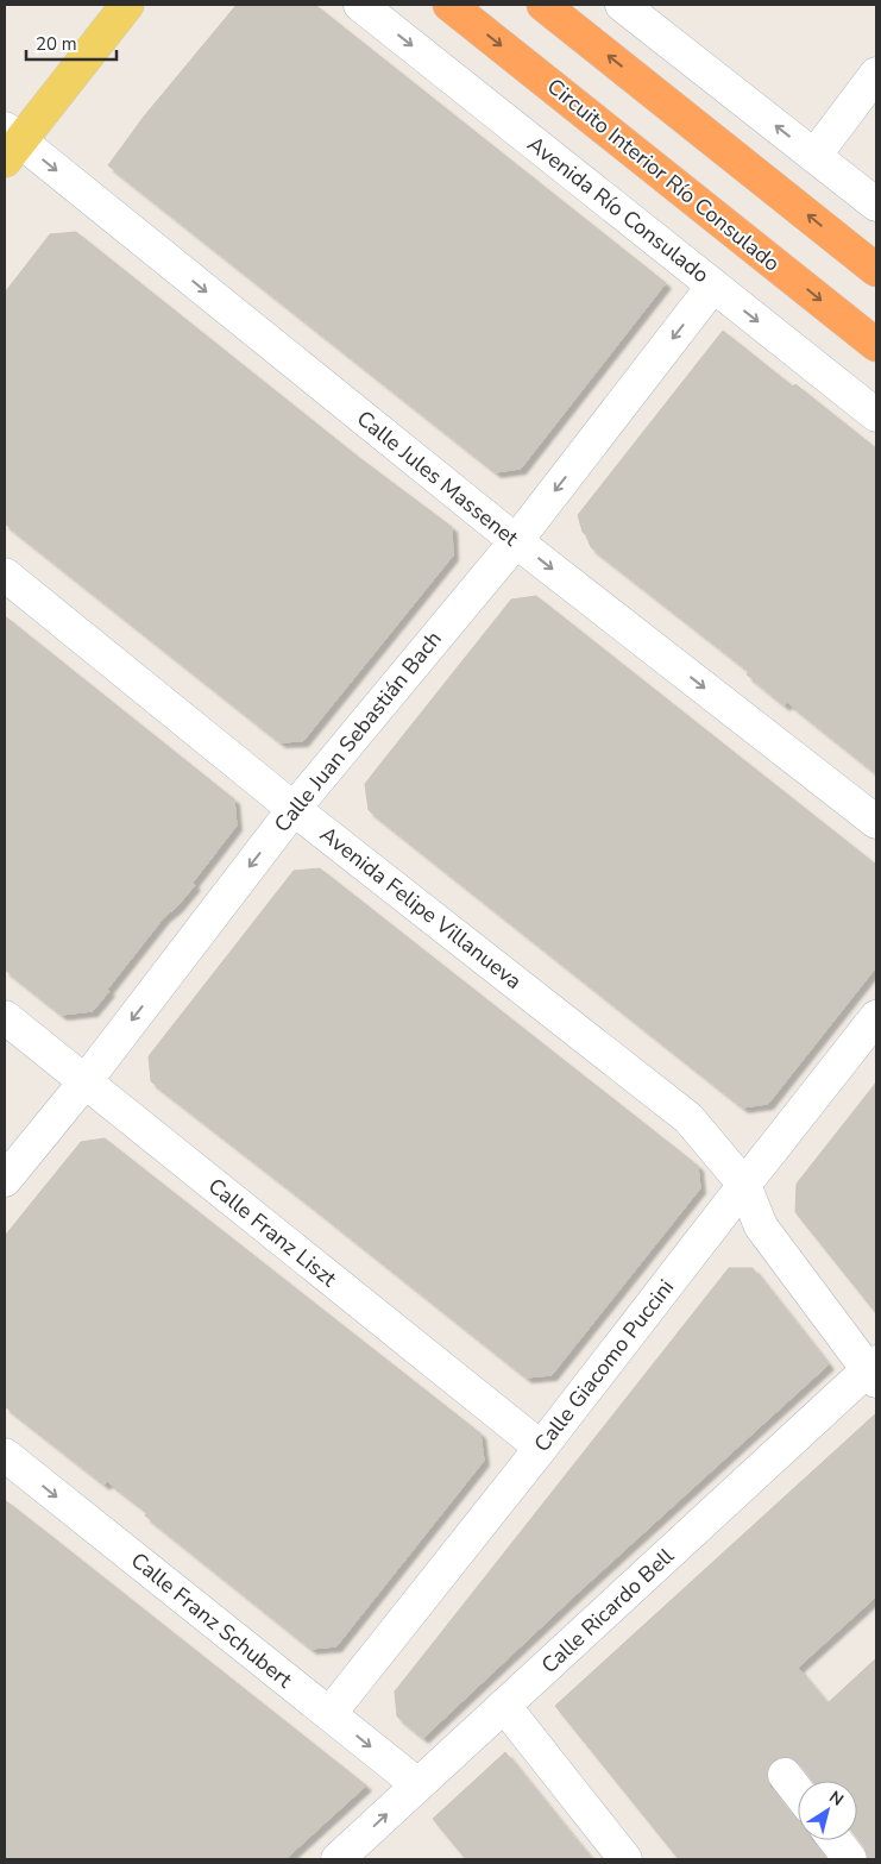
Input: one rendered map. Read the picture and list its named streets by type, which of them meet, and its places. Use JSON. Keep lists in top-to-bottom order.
{
  "streets": {
    "highway": ["Circuito Interior Río Consulado"],
    "street": [
      "Avenida Río Consulado",
      "Calle Jules Massenet",
      "Calle Juan Sebastián Bach",
      "Avenida Felipe Villanueva",
      "Calle Franz Liszt",
      "Calle Giacomo Puccini",
      "Calle Ricardo Bell",
      "Calle Franz Schubert"
    ]
  },
  "crossings": [
    ["Avenida Río Consulado", "Calle Juan Sebastián Bach"],
    ["Calle Jules Massenet", "Calle Juan Sebastián Bach"],
    ["Calle Juan Sebastián Bach", "Avenida Felipe Villanueva"],
    ["Calle Juan Sebastián Bach", "Calle Franz Liszt"],
    ["Avenida Felipe Villanueva", "Calle Giacomo Puccini"],
    ["Avenida Felipe Villanueva", "Calle Ricardo Bell"],
    ["Calle Franz Liszt", "Calle Giacomo Puccini"],
    ["Calle Giacomo Puccini", "Calle Franz Schubert"],
    ["Calle Ricardo Bell", "Calle Franz Schubert"]
  ],
  "one_way": ["Calle Jules Massenet", "Calle Juan Sebastián Bach", "Calle Franz Schubert"],
  "scale_bar": "20 m",
  "north": "top right"
}
